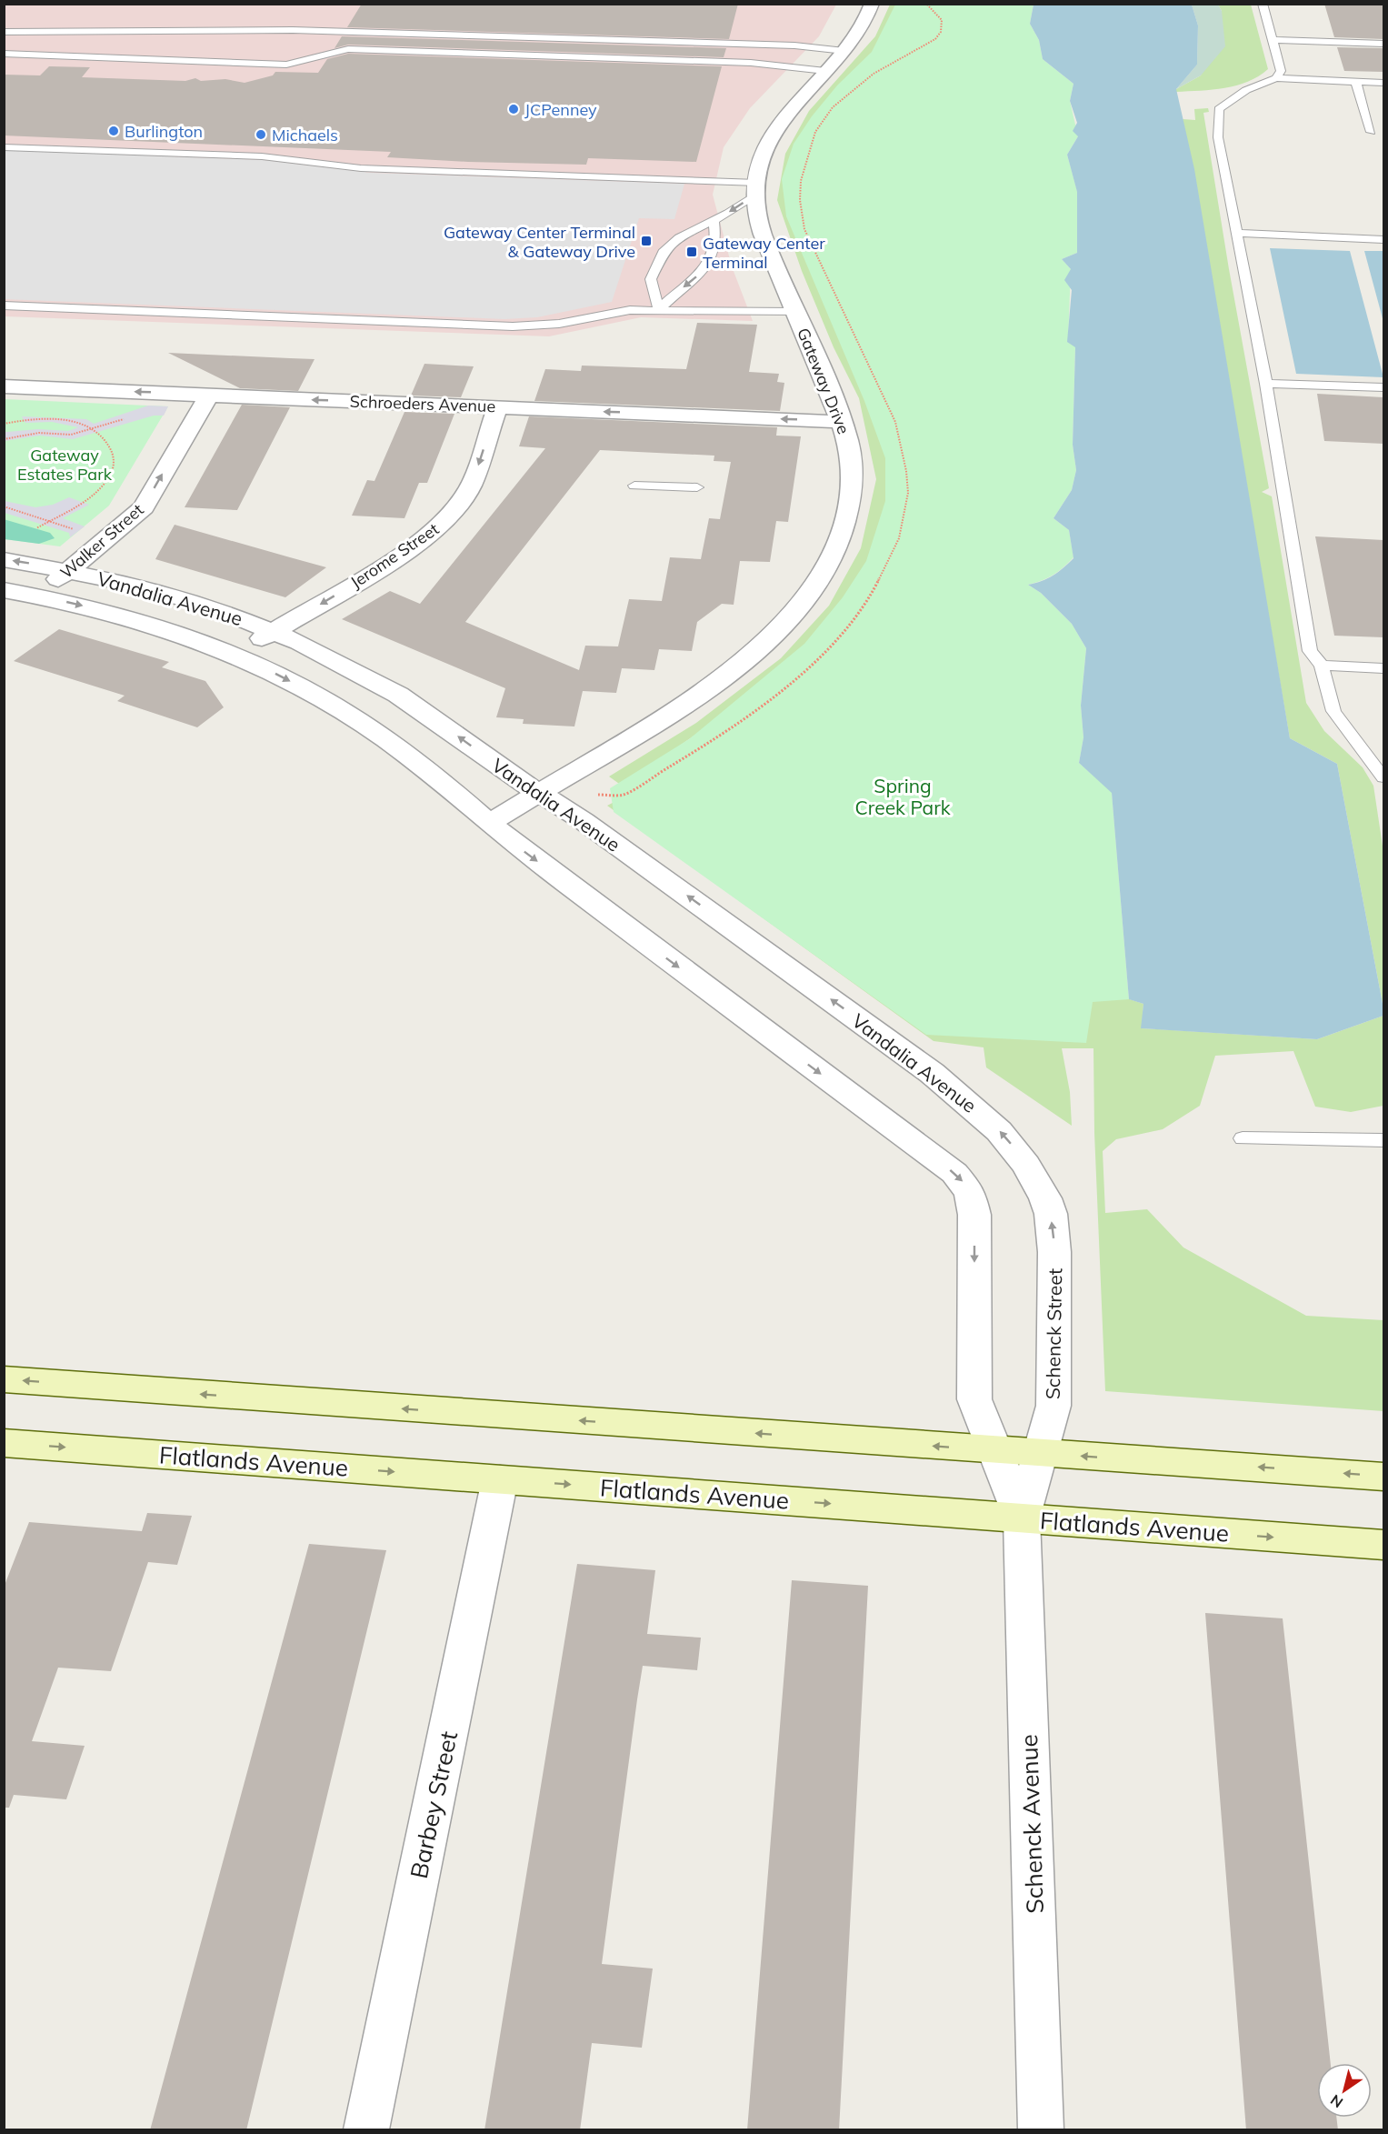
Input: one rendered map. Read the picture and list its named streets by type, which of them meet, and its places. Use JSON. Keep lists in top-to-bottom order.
{
  "streets": {
    "main road": ["Flatlands Avenue"],
    "street": [
      "Gateway Drive",
      "Schroeders Avenue",
      "Walker Street",
      "Jerome Street",
      "Vandalia Avenue",
      "Schenck Street",
      "Barbey Street",
      "Schenck Avenue"
    ]
  },
  "crossings": [
    ["Gateway Drive", "Schroeders Avenue"],
    ["Gateway Drive", "Vandalia Avenue"],
    ["Schroeders Avenue", "Walker Street"],
    ["Schroeders Avenue", "Jerome Street"],
    ["Walker Street", "Vandalia Avenue"],
    ["Jerome Street", "Vandalia Avenue"],
    ["Vandalia Avenue", "Schenck Street"],
    ["Schenck Street", "Flatlands Avenue"],
    ["Schenck Street", "Schenck Avenue"],
    ["Flatlands Avenue", "Barbey Street"],
    ["Flatlands Avenue", "Schenck Avenue"]
  ],
  "one_way": [
    "Schroeders Avenue",
    "Walker Street",
    "Jerome Street",
    "Schenck Street"
  ],
  "parks": ["Gateway Estates Park", "Spring Creek Park"],
  "places": {
    "other": ["JCPenney", "Burlington", "Michaels"],
    "transit": ["Gateway Center Terminal & Gateway Drive", "Gateway Center Terminal"]
  },
  "north": "bottom left"
}
